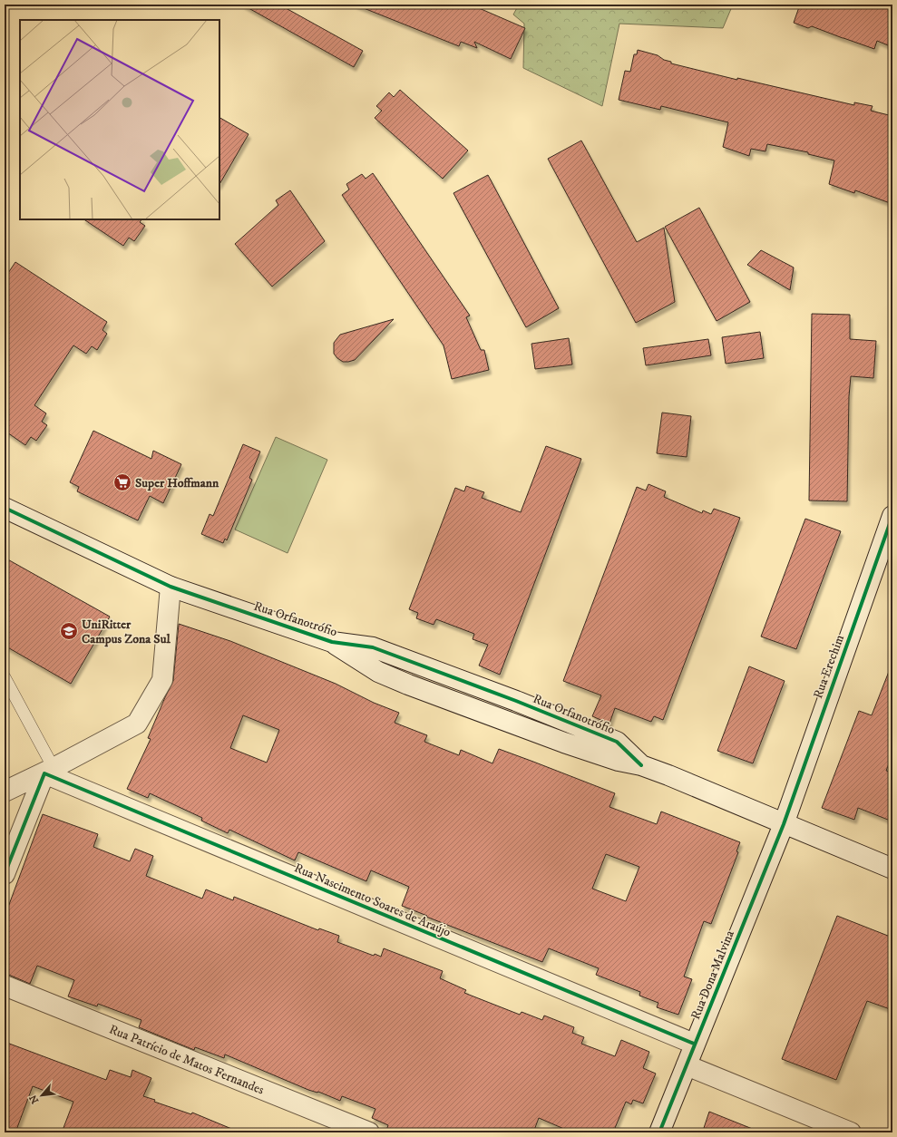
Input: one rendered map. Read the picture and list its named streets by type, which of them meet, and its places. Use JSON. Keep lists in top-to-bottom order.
{
  "streets": {
    "street": [
      "Rua Orfanotrófio",
      "Rua Erechim",
      "Rua Nascimento Soares de Araújo",
      "Rua Dona Malvina",
      "Rua Patrício de Matos Fernandes"
    ]
  },
  "crossings": [
    ["Rua Orfanotrófio", "Rua Erechim"],
    ["Rua Orfanotrófio", "Rua Dona Malvina"],
    ["Rua Erechim", "Rua Dona Malvina"],
    ["Rua Nascimento Soares de Araújo", "Rua Dona Malvina"]
  ],
  "places": {
    "supermarket": ["Super Hoffmann"],
    "school or university": ["UniRitter Campus Zona Sul"]
  },
  "north": "bottom left"
}
